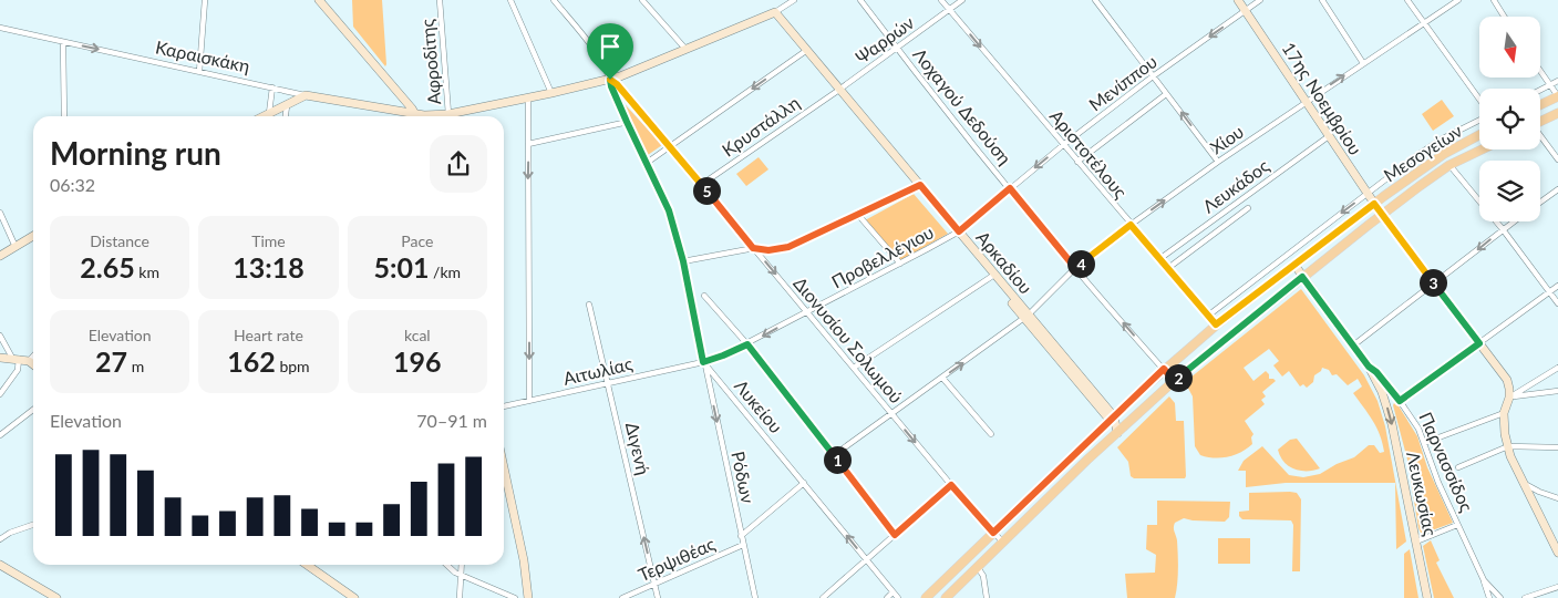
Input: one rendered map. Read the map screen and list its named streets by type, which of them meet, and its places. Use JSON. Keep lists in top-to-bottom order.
{
  "streets": {
    "main road": ["Μεσογείων"],
    "street": [
      "Ψαρρών",
      "Καραισκάκη",
      "Αφροδίτης",
      "Μενίππου",
      "17ης Νοεμβρίου",
      "Λοχαγού Δεδούση",
      "Κρυστάλλη",
      "Χίου",
      "Αριστοτέλους",
      "Λευκάδος",
      "Προβελλέγιου",
      "Αρκαδίου",
      "Διονυσίου Σολωμού",
      "Αιτωλίας",
      "Λυκείου",
      "Διγενή",
      "Παρνασσίδος",
      "Ρόδων",
      "Λευκωσίας",
      "Τερψιθέας"
    ]
  },
  "crossings": [
    ["Ψαρρών", "Λοχαγού Δεδούση"],
    ["Ψαρρών", "Κρυστάλλη"],
    ["Ψαρρών", "Αριστοτέλους"],
    ["Ψαρρών", "Αρκαδίου"],
    ["Καραισκάκη", "Αρκαδίου"],
    ["Καραισκάκη", "Διονυσίου Σολωμού"],
    ["Καραισκάκη", "Λυκείου"],
    ["Μενίππου", "17ης Νοεμβρίου"],
    ["Μενίππου", "Λοχαγού Δεδούση"],
    ["Μενίππου", "Αριστοτέλους"],
    ["Μενίππου", "Προβελλέγιου"],
    ["Μενίππου", "Αρκαδίου"],
    ["17ης Νοεμβρίου", "Χίου"],
    ["17ης Νοεμβρίου", "Μεσογείων"],
    ["17ης Νοεμβρίου", "Λευκάδος"],
    ["Λοχαγού Δεδούση", "Χίου"],
    ["Λοχαγού Δεδούση", "Μεσογείων"],
    ["Κρυστάλλη", "Αρκαδίου"],
    ["Κρυστάλλη", "Διονυσίου Σολωμού"],
    ["Χίου", "Αριστοτέλους"],
    ["Χίου", "Αρκαδίου"],
    ["Χίου", "Διονυσίου Σολωμού"],
    ["Μεσογείων", "Αριστοτέλους"],
    ["Μεσογείων", "Αρκαδίου"],
    ["Μεσογείων", "Διονυσίου Σολωμού"],
    ["Μεσογείων", "Παρνασσίδος"],
    ["Αριστοτέλους", "Λευκάδος"],
    ["Προβελλέγιου", "Αρκαδίου"],
    ["Προβελλέγιου", "Διονυσίου Σολωμού"],
    ["Προβελλέγιου", "Αιτωλίας"],
    ["Προβελλέγιου", "Λυκείου"],
    ["Προβελλέγιου", "Ρόδων"],
    ["Διονυσίου Σολωμού", "Λυκείου"],
    ["Αιτωλίας", "Λυκείου"],
    ["Αιτωλίας", "Διγενή"],
    ["Αιτωλίας", "Ρόδων"],
    ["Λυκείου", "Ρόδων"],
    ["Διγενή", "Τερψιθέας"],
    ["Παρνασσίδος", "Λευκωσίας"],
    ["Ρόδων", "Τερψιθέας"]
  ],
  "one_way": [
    "Μενίππου",
    "Χίου",
    "Αριστοτέλους",
    "Διγενή",
    "Ρόδων",
    "Λευκωσίας"
  ],
  "north": "bottom",
  "page": {
    "heading": ["Morning run", "06:32"],
    "pins": [
      "5",
      "4",
      "3",
      "2",
      "1"
    ],
    "stats": [
      ["Distance", "2.65 km"],
      ["Time", "13:18"],
      ["Pace", "5:01 /km"],
      ["Elevation", "27 m"],
      ["Heart rate", "162 bpm"],
      ["kcal", "196"]
    ],
    "chart": ["Elevation", "70–91 m"]
  }
}
